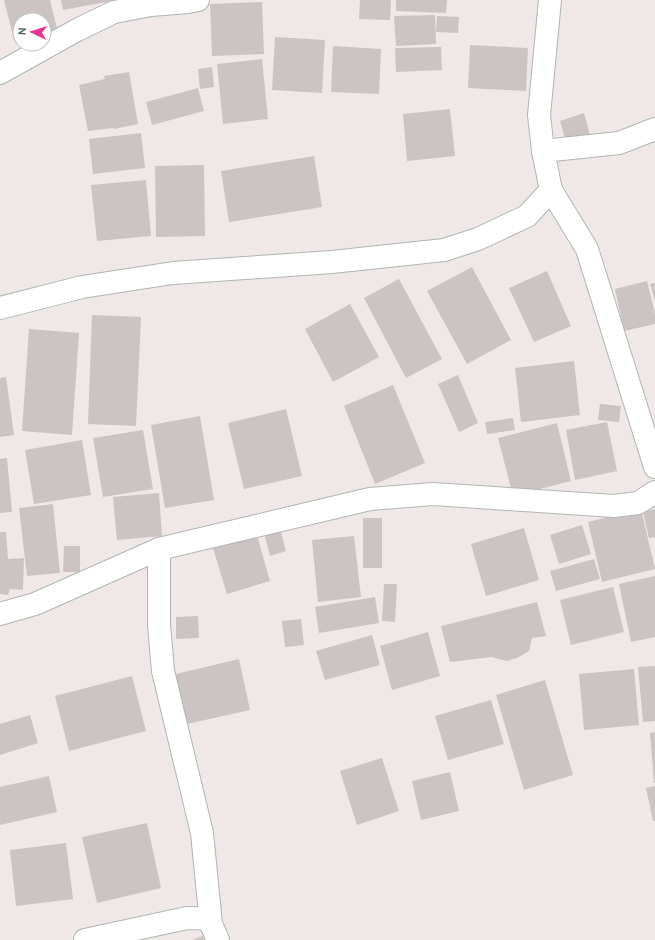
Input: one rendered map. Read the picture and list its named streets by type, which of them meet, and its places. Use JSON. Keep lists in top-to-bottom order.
{
  "north": "left"
}
